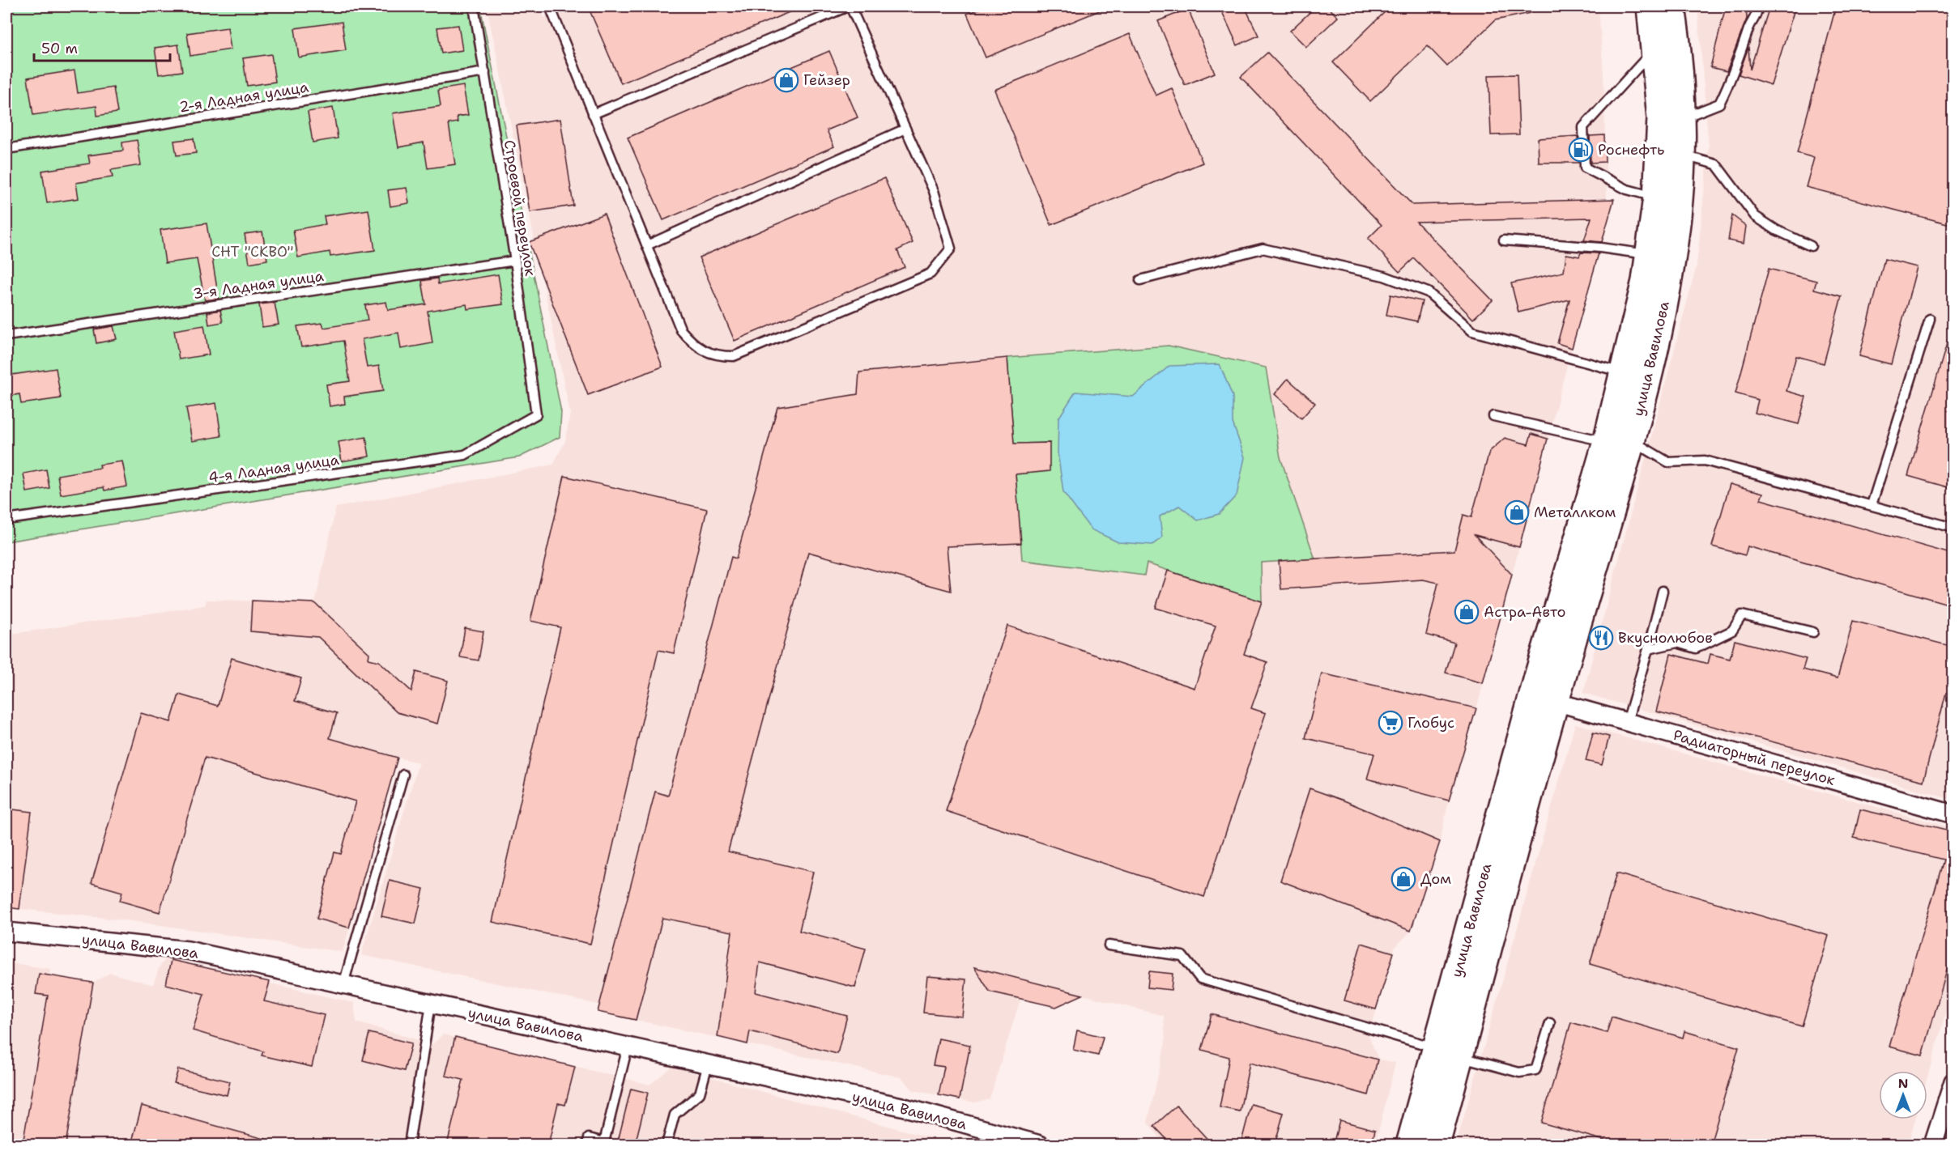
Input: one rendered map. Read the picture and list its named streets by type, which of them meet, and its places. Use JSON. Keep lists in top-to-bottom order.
{
  "streets": {
    "main road": ["улица Вавилова"],
    "street": ["Радиаторный переулок"],
    "lane": [
      "2-я Ладная улица",
      "Строевой переулок",
      "3-я Ладная улица",
      "4-я Ладная улица"
    ]
  },
  "crossings": [
    ["2-я Ладная улица", "Строевой переулок"],
    ["Строевой переулок", "3-я Ладная улица"],
    ["Строевой переулок", "4-я Ладная улица"],
    ["улица Вавилова", "Радиаторный переулок"]
  ],
  "parks": ["СНТ \"СКВО\""],
  "places": {
    "shop": [
      "Гейзер",
      "Металлком",
      "Астра-Авто",
      "Дом"
    ],
    "fuel station": ["Роснефть"],
    "restaurant": ["Вкуснолюбов"],
    "supermarket": ["Глобус"]
  },
  "scale_bar": "50 m",
  "north": "top"
}
